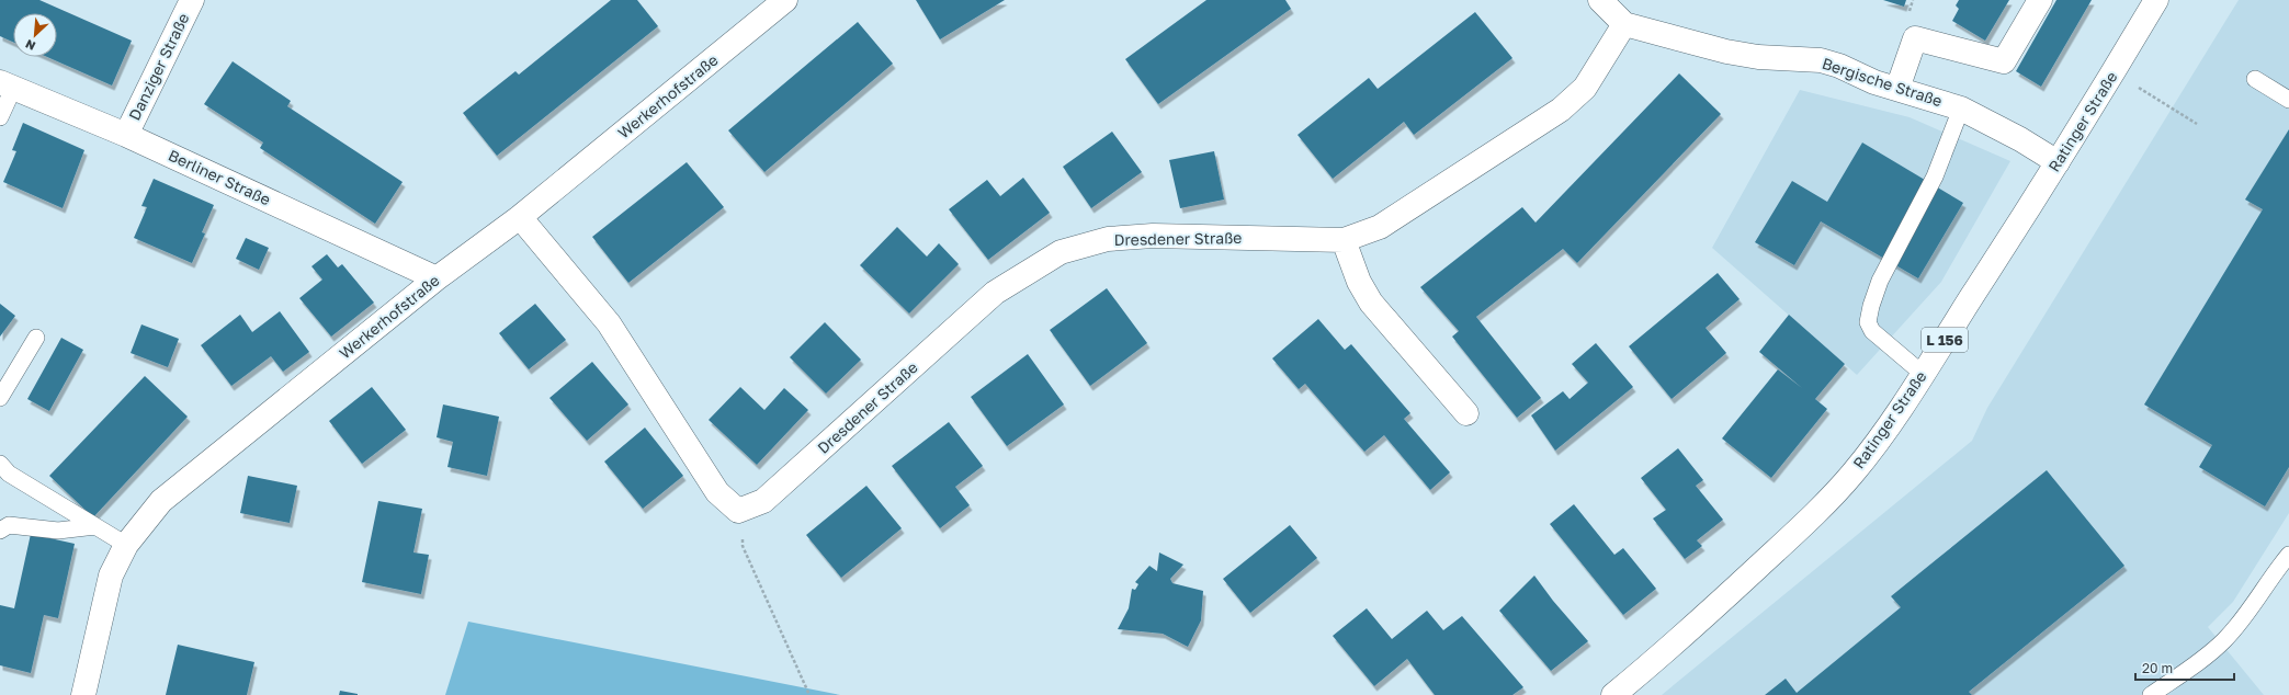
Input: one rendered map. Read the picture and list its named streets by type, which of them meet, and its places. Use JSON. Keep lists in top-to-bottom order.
{
  "streets": {
    "street": [
      "Danziger Straße",
      "Bergische Straße",
      "Werkerhofstraße",
      "Ratinger Straße",
      "Berliner Straße",
      "Dresdener Straße",
      "L 156"
    ]
  },
  "crossings": [
    ["Danziger Straße", "Berliner Straße"],
    ["Bergische Straße", "Ratinger Straße"],
    ["Bergische Straße", "Dresdener Straße"],
    ["Werkerhofstraße", "Berliner Straße"]
  ],
  "scale_bar": "20 m",
  "north": "bottom left"
}
